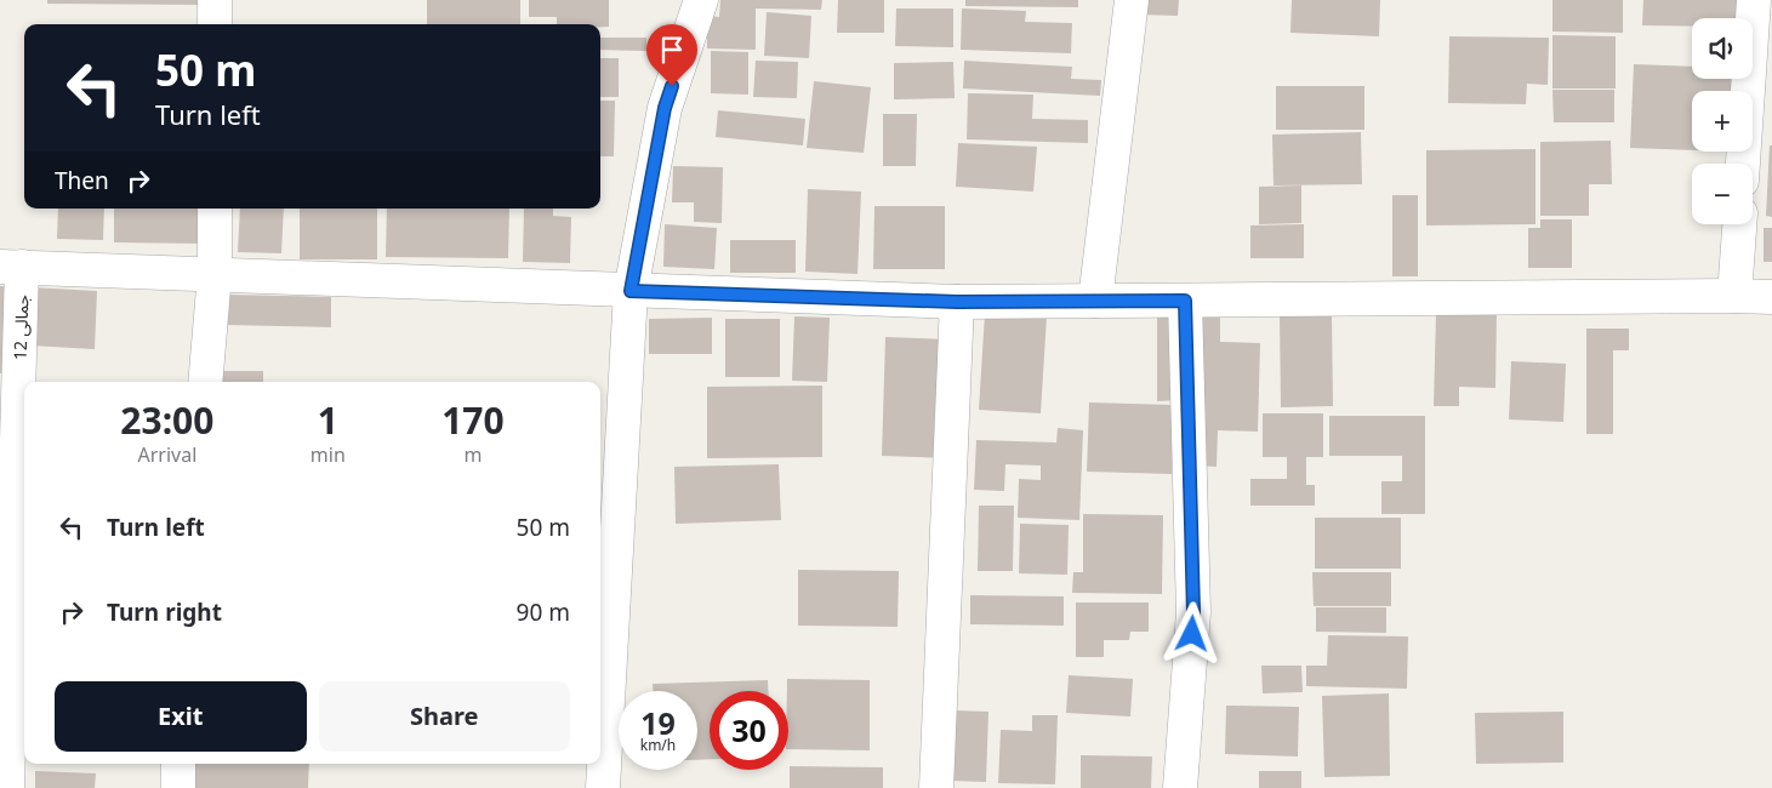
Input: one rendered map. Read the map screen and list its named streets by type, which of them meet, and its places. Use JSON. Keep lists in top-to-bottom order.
{
  "streets": {
    "street": ["جمالی 12"]
  },
  "page": {
    "map_buttons": ["+", "−"],
    "turn": ["50 m", "Turn left"],
    "then": "Then",
    "eta": [
      "23:00",
      "Arrival",
      "1",
      "min",
      "170",
      "m"
    ],
    "list": [
      {
        "name": "Turn left",
        "value": "50 m"
      },
      {
        "name": "Turn right",
        "value": "90 m"
      }
    ],
    "buttons": ["Exit", "Share"],
    "speed": "19 km/h",
    "limit": "30"
  }
}
